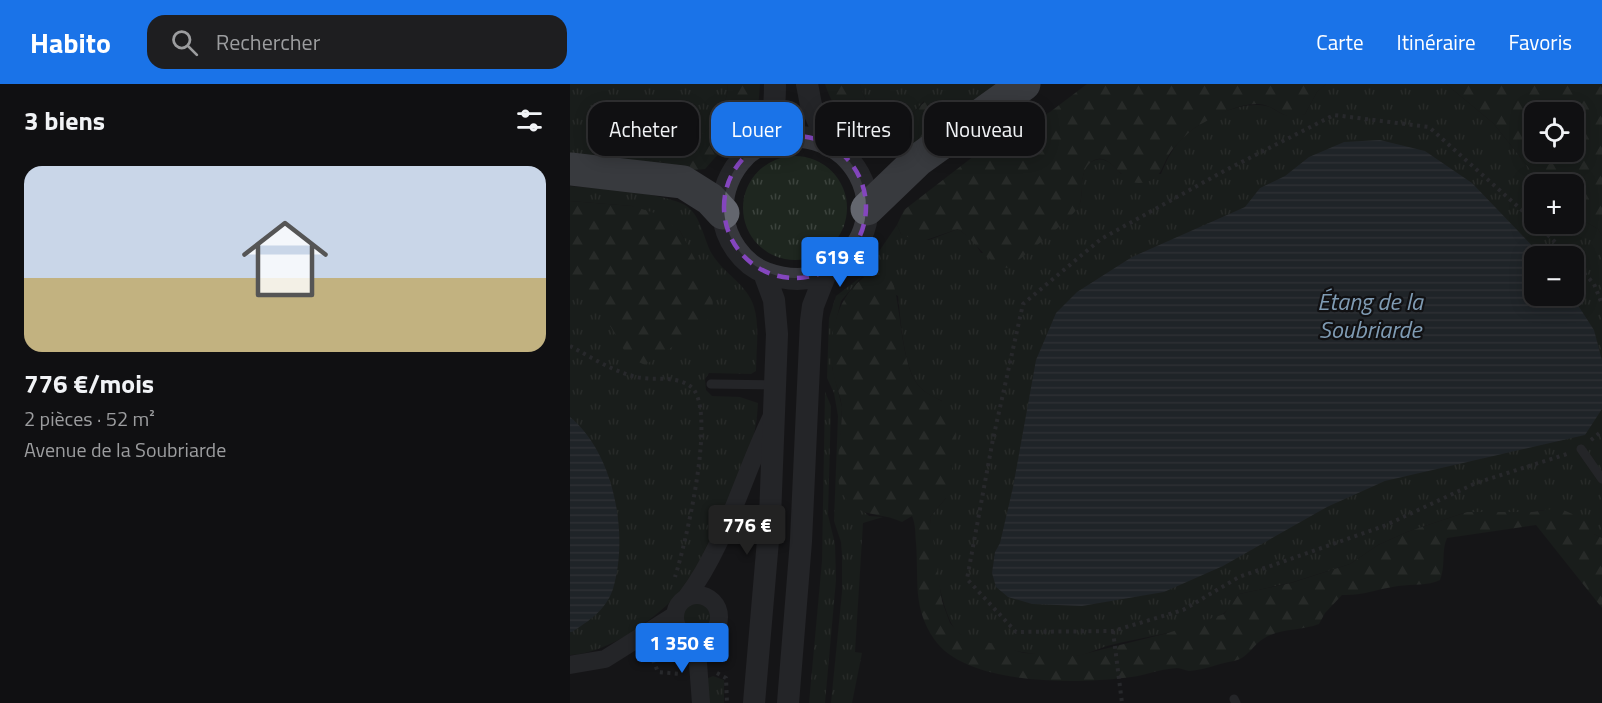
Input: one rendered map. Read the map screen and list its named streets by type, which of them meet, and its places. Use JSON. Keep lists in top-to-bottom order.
{
  "water": ["Étang de la Soubriarde"],
  "page": {
    "header": "Habito",
    "search": "Rechercher",
    "nav": ["Carte", "Itinéraire", "Favoris"],
    "heading": "3 biens",
    "map_buttons": ["+", "−"],
    "chip": [
      "Acheter",
      "Louer",
      "Filtres",
      "Nouveau"
    ],
    "list": [
      {
        "name": "776 €/mois",
        "note": "2 pièces · 52 m² · Avenue de la Soubriarde"
      }
    ],
    "price": ["619 €", "776 €", "1 350 €"]
  }
}
